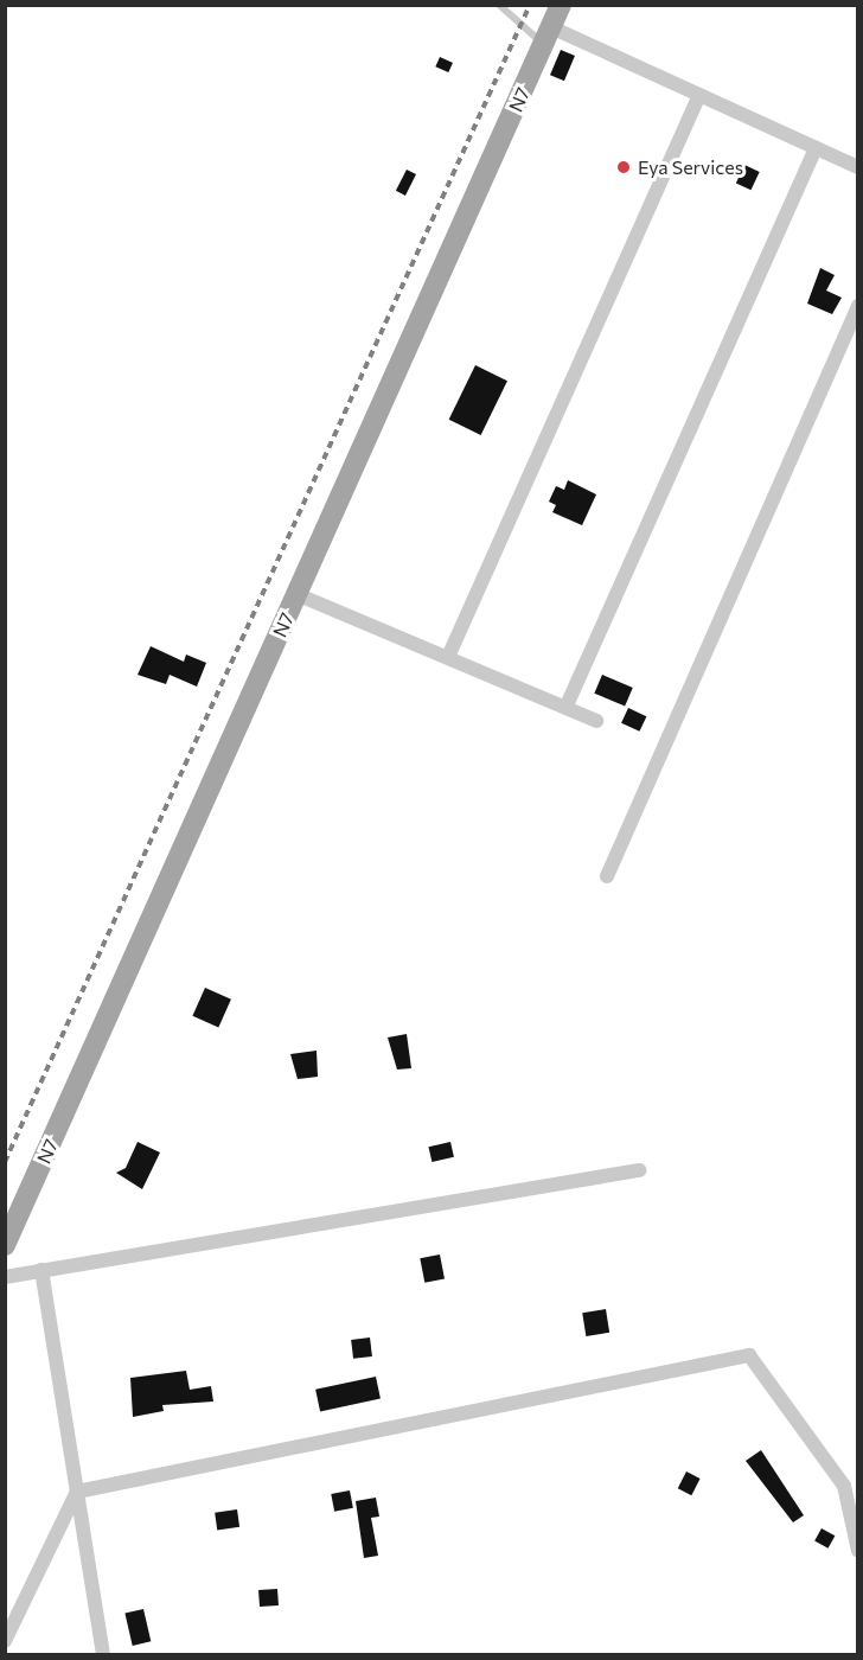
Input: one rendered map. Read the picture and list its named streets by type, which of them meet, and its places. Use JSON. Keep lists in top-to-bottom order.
{
  "streets": {
    "main road": ["N7"]
  },
  "places": ["Eya Services"]
}
